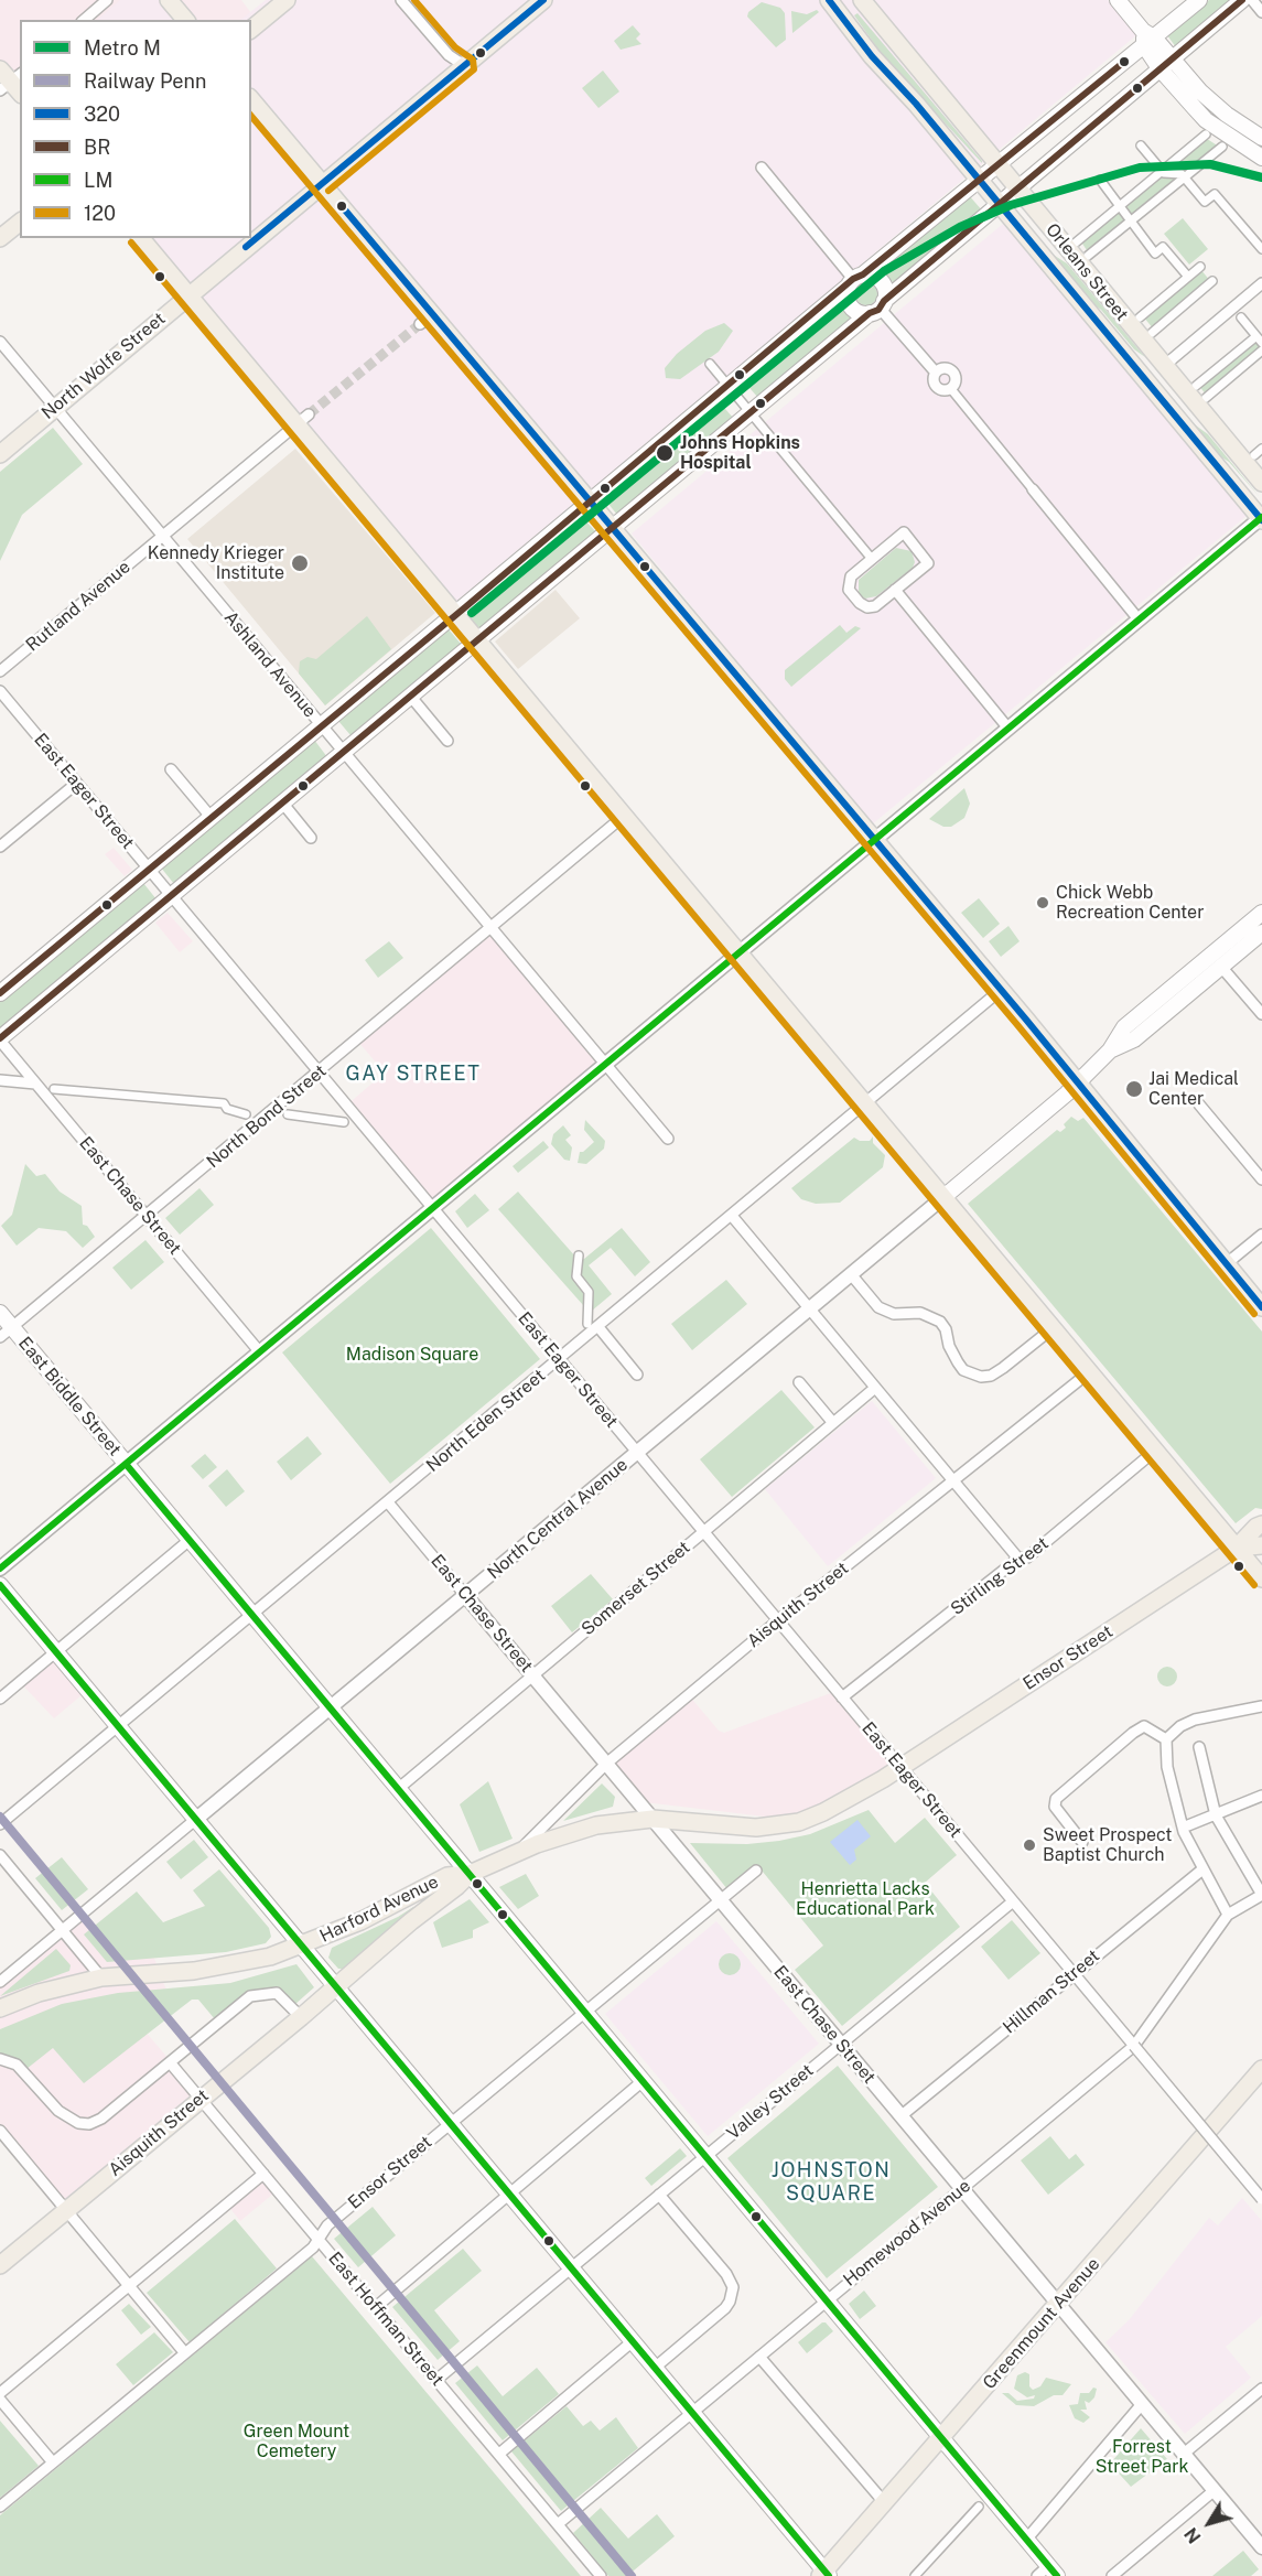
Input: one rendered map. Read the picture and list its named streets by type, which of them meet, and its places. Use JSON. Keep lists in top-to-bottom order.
{
  "streets": {
    "main road": [
      "Orleans Street",
      "North Wolfe Street",
      "East Biddle Street",
      "North Central Avenue",
      "Aisquith Street",
      "Ensor Street",
      "Harford Avenue",
      "Greenmount Avenue"
    ],
    "street": [
      "Rutland Avenue",
      "Ashland Avenue",
      "East Eager Street",
      "North Bond Street",
      "East Chase Street",
      "North Eden Street",
      "Stirling Street",
      "Somerset Street",
      "Hillman Street",
      "Valley Street",
      "Homewood Avenue",
      "East Hoffman Street"
    ]
  },
  "crossings": [
    ["North Wolfe Street", "Ashland Avenue"],
    ["Rutland Avenue", "Ashland Avenue"],
    ["Ashland Avenue", "North Bond Street"],
    ["East Eager Street", "North Bond Street"],
    ["East Eager Street", "North Eden Street"],
    ["East Eager Street", "North Central Avenue"],
    ["East Eager Street", "Stirling Street"],
    ["East Eager Street", "Somerset Street"],
    ["East Eager Street", "Aisquith Street"],
    ["East Eager Street", "Ensor Street"],
    ["East Eager Street", "Harford Avenue"],
    ["East Eager Street", "Hillman Street"],
    ["East Eager Street", "Valley Street"],
    ["East Eager Street", "Homewood Avenue"],
    ["East Eager Street", "Greenmount Avenue"],
    ["North Bond Street", "East Chase Street"],
    ["North Bond Street", "East Biddle Street"],
    ["East Chase Street", "North Eden Street"],
    ["East Chase Street", "North Central Avenue"],
    ["East Chase Street", "Somerset Street"],
    ["East Chase Street", "Aisquith Street"],
    ["East Chase Street", "Ensor Street"],
    ["East Chase Street", "Harford Avenue"],
    ["East Chase Street", "Hillman Street"],
    ["East Chase Street", "Valley Street"],
    ["East Chase Street", "Homewood Avenue"],
    ["East Chase Street", "Greenmount Avenue"],
    ["East Biddle Street", "North Eden Street"],
    ["East Biddle Street", "North Central Avenue"],
    ["East Biddle Street", "Somerset Street"],
    ["East Biddle Street", "Aisquith Street"],
    ["East Biddle Street", "Ensor Street"],
    ["East Biddle Street", "Harford Avenue"],
    ["East Biddle Street", "Valley Street"],
    ["East Biddle Street", "Homewood Avenue"],
    ["East Biddle Street", "Greenmount Avenue"],
    ["Aisquith Street", "Harford Avenue"],
    ["Aisquith Street", "East Hoffman Street"],
    ["Ensor Street", "Harford Avenue"],
    ["Ensor Street", "East Hoffman Street"],
    ["Valley Street", "East Hoffman Street"],
    ["Homewood Avenue", "East Hoffman Street"]
  ],
  "districts": ["GAY STREET", "JOHNSTON SQUARE"],
  "parks": [
    "Madison Square",
    "Henrietta Lacks Educational Park",
    "Green Mount Cemetery",
    "Forrest Street Park"
  ],
  "places": [
    "Johns Hopkins Hospital",
    "Kennedy Krieger Institute",
    "Chick Webb Recreation Center",
    "Jai Medical Center",
    "Sweet Prospect Baptist Church"
  ],
  "lines": [
    "transit line 320",
    "transit line BR",
    "transit line 120",
    "metro line M",
    "transit line LM",
    "rail line Penn"
  ],
  "legend": [
    "Metro M",
    "Railway Penn",
    "320",
    "BR",
    "LM",
    "120"
  ],
  "north": "bottom left"
}
